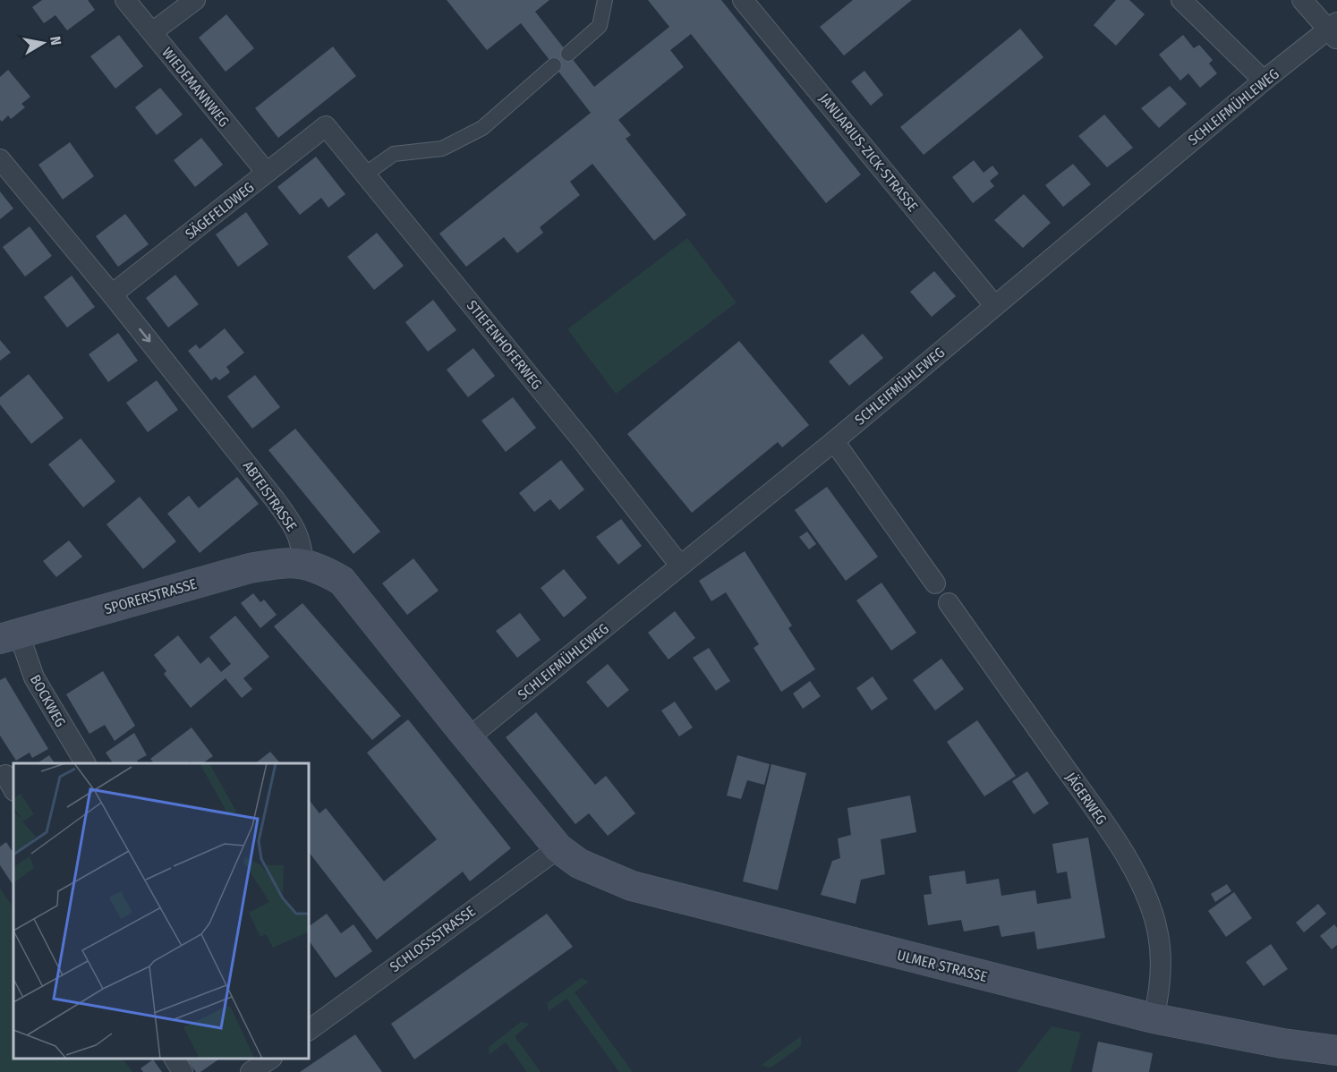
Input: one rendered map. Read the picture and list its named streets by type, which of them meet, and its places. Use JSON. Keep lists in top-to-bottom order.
{
  "streets": {
    "main road": ["SPORERSTRASSE", "ULMER STRASSE"],
    "street": [
      "WIEDEMANNWEG",
      "SCHLEIFMÜHLEWEG",
      "JANUARIUS-ZICK-STRASSE",
      "SÄGEFELDWEG",
      "STIEFENHOFERWEG",
      "ABTEISTRASSE",
      "BOCKWEG",
      "JÄGERWEG",
      "SCHLOSSSTRASSE"
    ]
  },
  "crossings": [
    ["WIEDEMANNWEG", "SÄGEFELDWEG"],
    ["SCHLEIFMÜHLEWEG", "JANUARIUS-ZICK-STRASSE"],
    ["SCHLEIFMÜHLEWEG", "STIEFENHOFERWEG"],
    ["SÄGEFELDWEG", "STIEFENHOFERWEG"],
    ["SÄGEFELDWEG", "ABTEISTRASSE"],
    ["ABTEISTRASSE", "SPORERSTRASSE"],
    ["SPORERSTRASSE", "BOCKWEG"],
    ["JÄGERWEG", "ULMER STRASSE"],
    ["SCHLOSSSTRASSE", "ULMER STRASSE"]
  ],
  "one_way": ["ABTEISTRASSE"],
  "north": "right"
}
